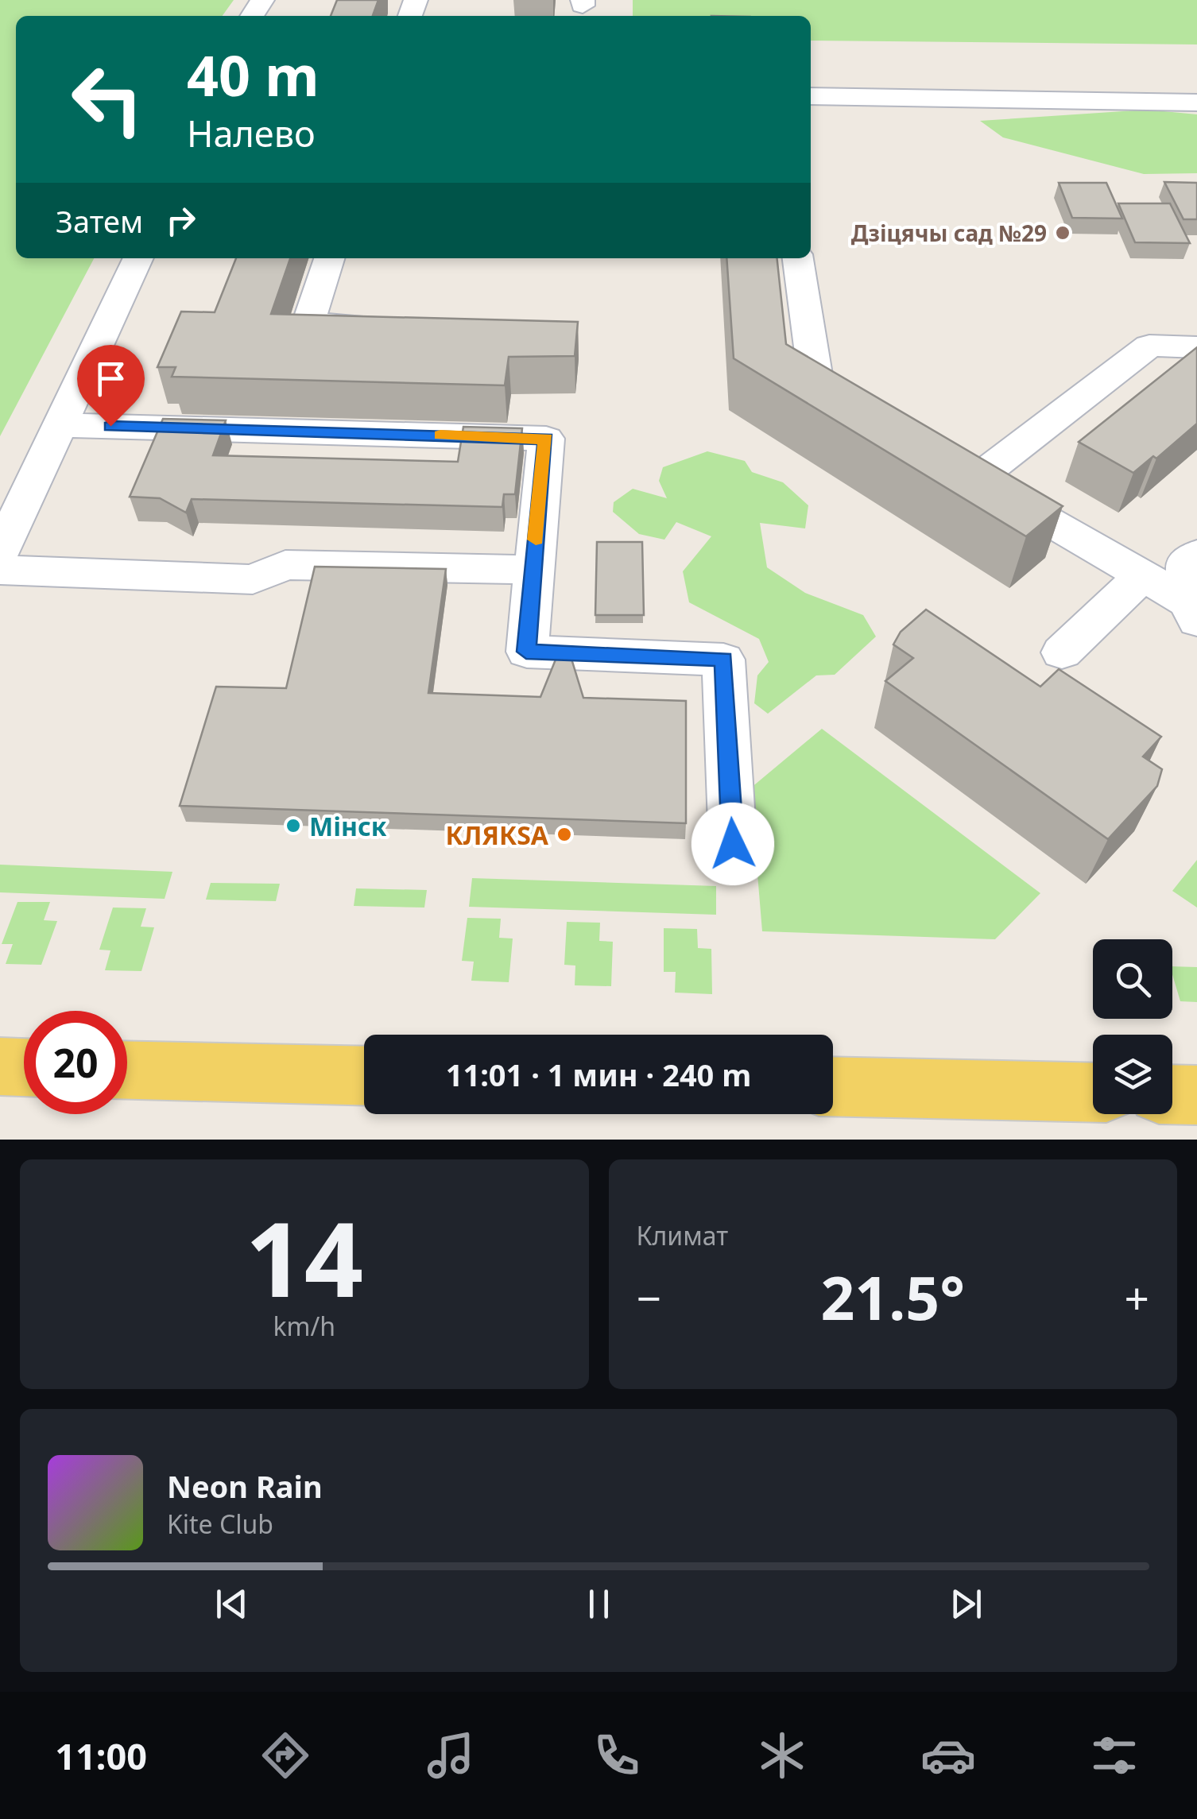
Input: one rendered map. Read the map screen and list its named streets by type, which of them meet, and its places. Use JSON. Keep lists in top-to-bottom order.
{
  "places": ["Дзіцячы сад №29", "Мінск", "КЛЯКSА"],
  "page": {
    "turn": ["40 m", "Налево"],
    "then": "Затем",
    "limit": "20",
    "trip": "11:01 · 1 мин · 240 m",
    "tile": [
      ["14", "km/h"],
      "Климат"
    ],
    "heat": ["−", "21.5°", "+"],
    "song": ["Neon Rain", "Kite Club"],
    "tabs": "11:00"
  }
}
